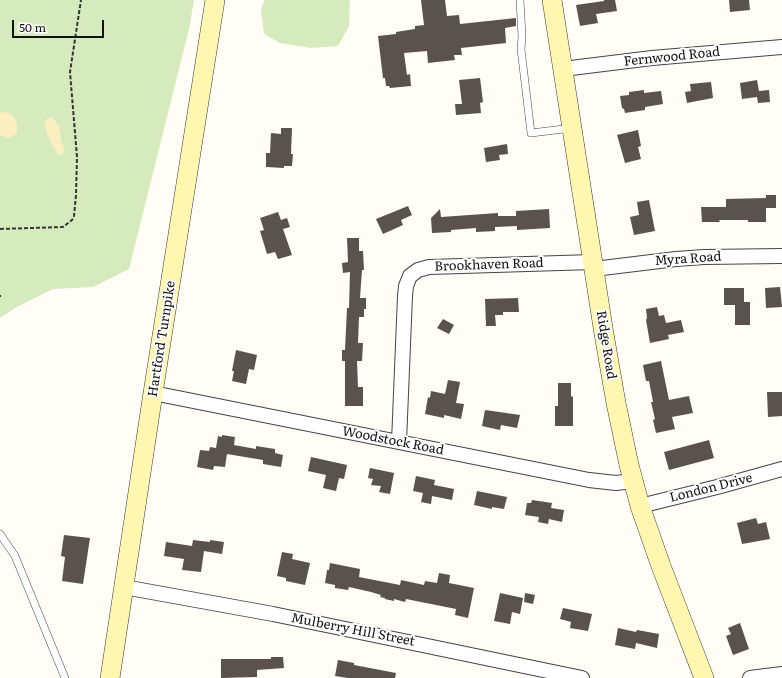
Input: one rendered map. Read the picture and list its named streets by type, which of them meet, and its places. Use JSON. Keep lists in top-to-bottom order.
{
  "streets": {
    "main road": ["Hartford Turnpike", "Ridge Road"],
    "street": [
      "Fernwood Road",
      "Myra Road",
      "Brookhaven Road",
      "Woodstock Road",
      "London Drive",
      "Mulberry Hill Street"
    ]
  },
  "crossings": [
    ["Fernwood Road", "Ridge Road"],
    ["Myra Road", "Brookhaven Road"],
    ["Myra Road", "Ridge Road"],
    ["Brookhaven Road", "Ridge Road"],
    ["Brookhaven Road", "Woodstock Road"],
    ["Hartford Turnpike", "Woodstock Road"],
    ["Hartford Turnpike", "Mulberry Hill Street"],
    ["Ridge Road", "Woodstock Road"],
    ["Ridge Road", "London Drive"]
  ],
  "scale_bar": "50 m"
}
